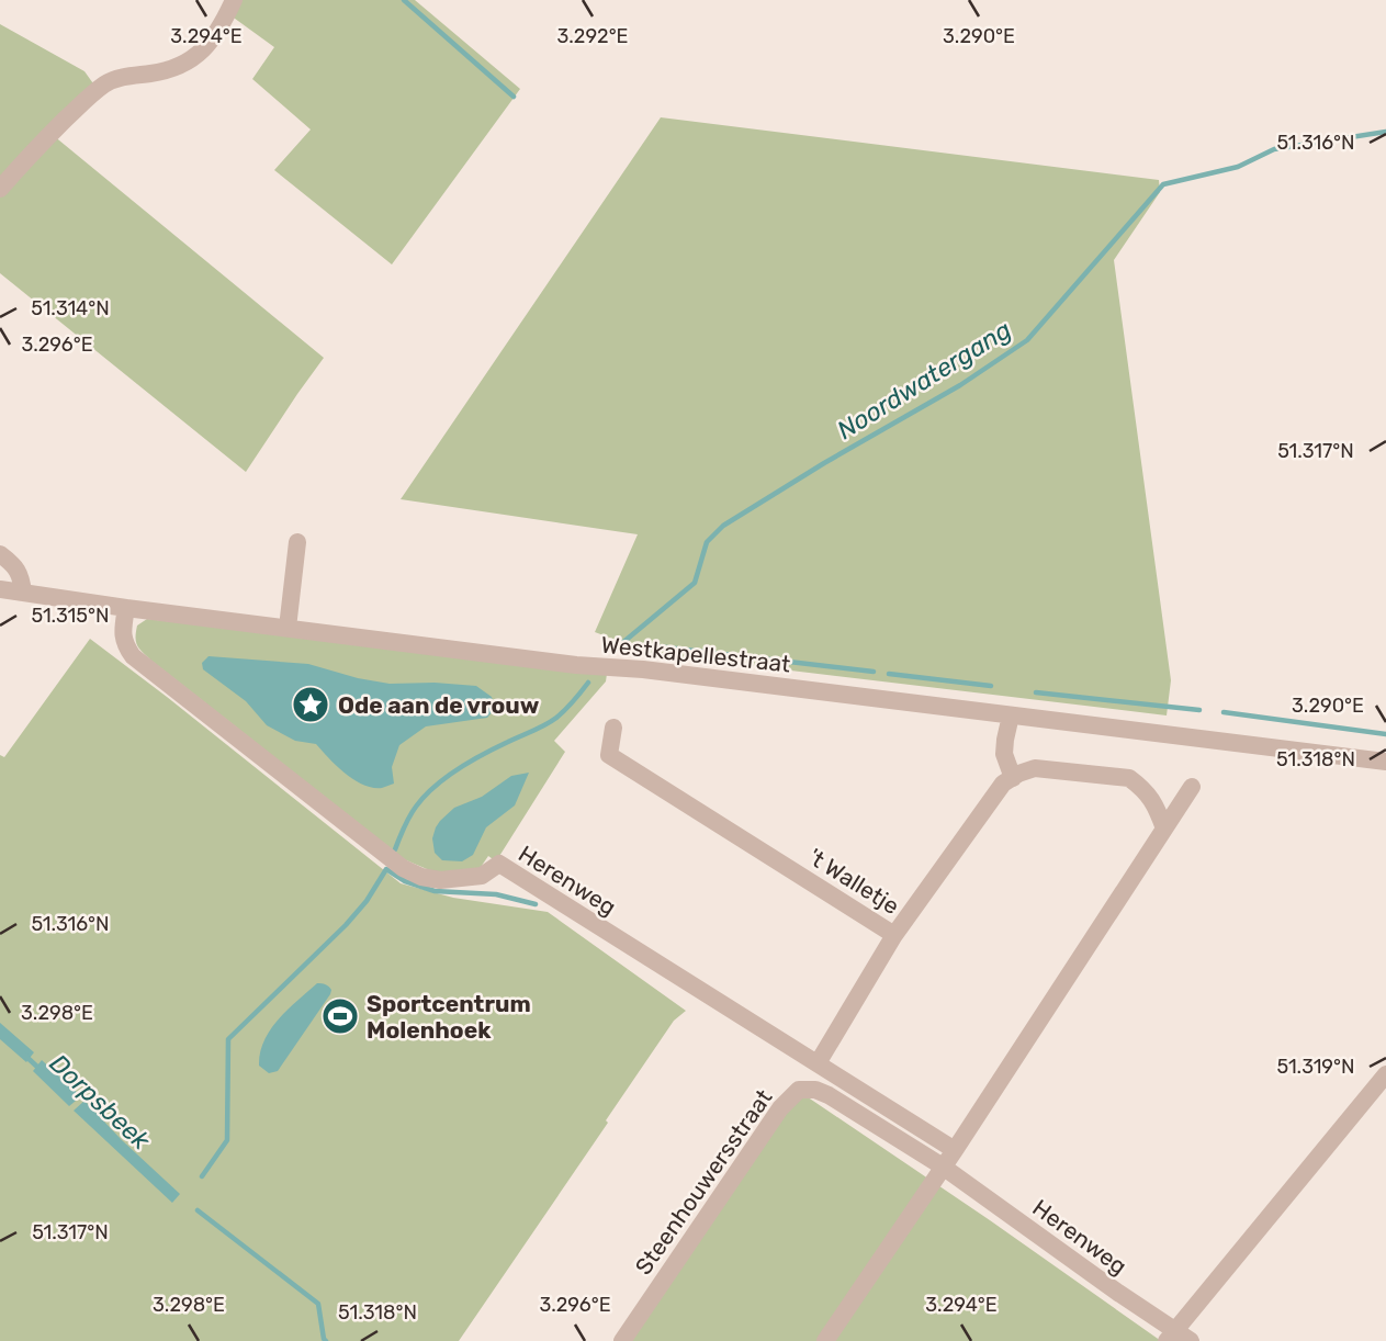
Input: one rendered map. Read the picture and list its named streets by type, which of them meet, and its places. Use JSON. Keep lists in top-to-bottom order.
{
  "streets": {
    "street": [
      "Westkapellestraat",
      "Herenweg",
      "'t Walletje",
      "Steenhouwersstraat"
    ]
  },
  "crossings": [
    ["Westkapellestraat", "Herenweg"],
    ["Herenweg", "Steenhouwersstraat"]
  ],
  "water": ["Noordwatergang", "Dorpsbeek"],
  "places": {
    "place": ["Ode aan de vrouw"],
    "sports": ["Sportcentrum Molenhoek"]
  },
  "coordinates": [
    "3.294°E",
    "3.292°E",
    "3.290°E",
    "51.316°N",
    "51.314°N",
    "3.296°E",
    "51.317°N",
    "51.315°N",
    "51.318°N",
    "3.298°E",
    "51.319°N"
  ]
}
